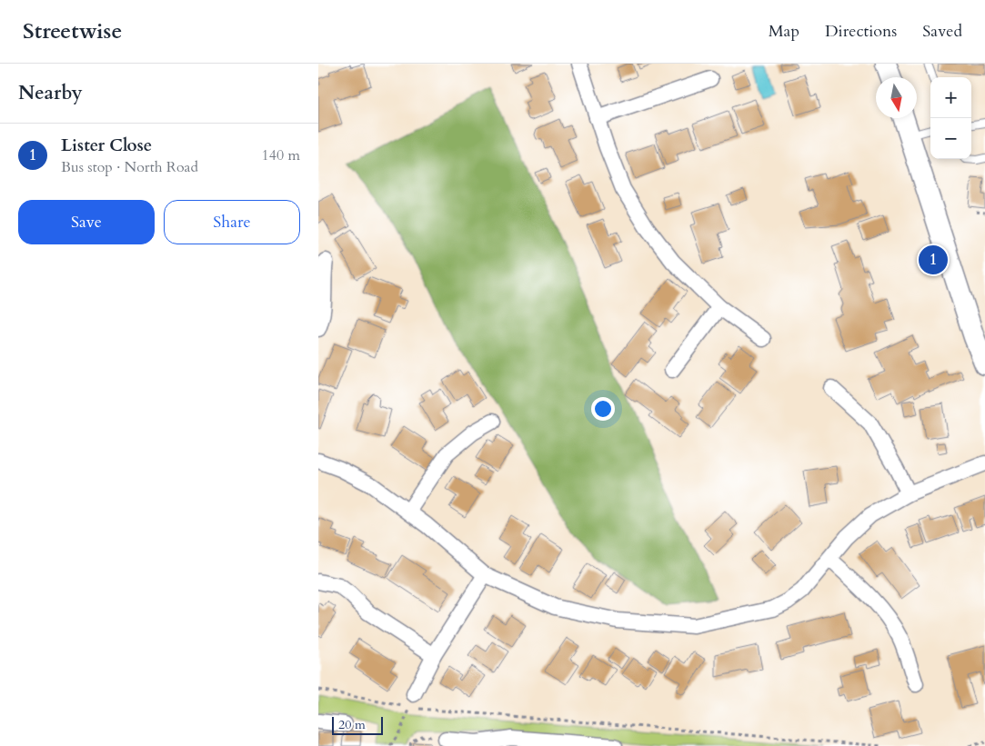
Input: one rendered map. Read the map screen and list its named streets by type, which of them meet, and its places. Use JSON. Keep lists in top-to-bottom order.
{
  "scale_bar": "20 m",
  "north": "bottom",
  "page": {
    "header": "Streetwise",
    "nav": ["Map", "Directions", "Saved"],
    "heading": "Nearby",
    "map_buttons": ["+", "−"],
    "list": [
      {
        "mark": "1",
        "name": "Lister Close",
        "note": "Bus stop · North Road",
        "value": "140 m"
      }
    ],
    "buttons": ["Save", "Share"],
    "pins": "1",
    "scale": "20 m"
  }
}
